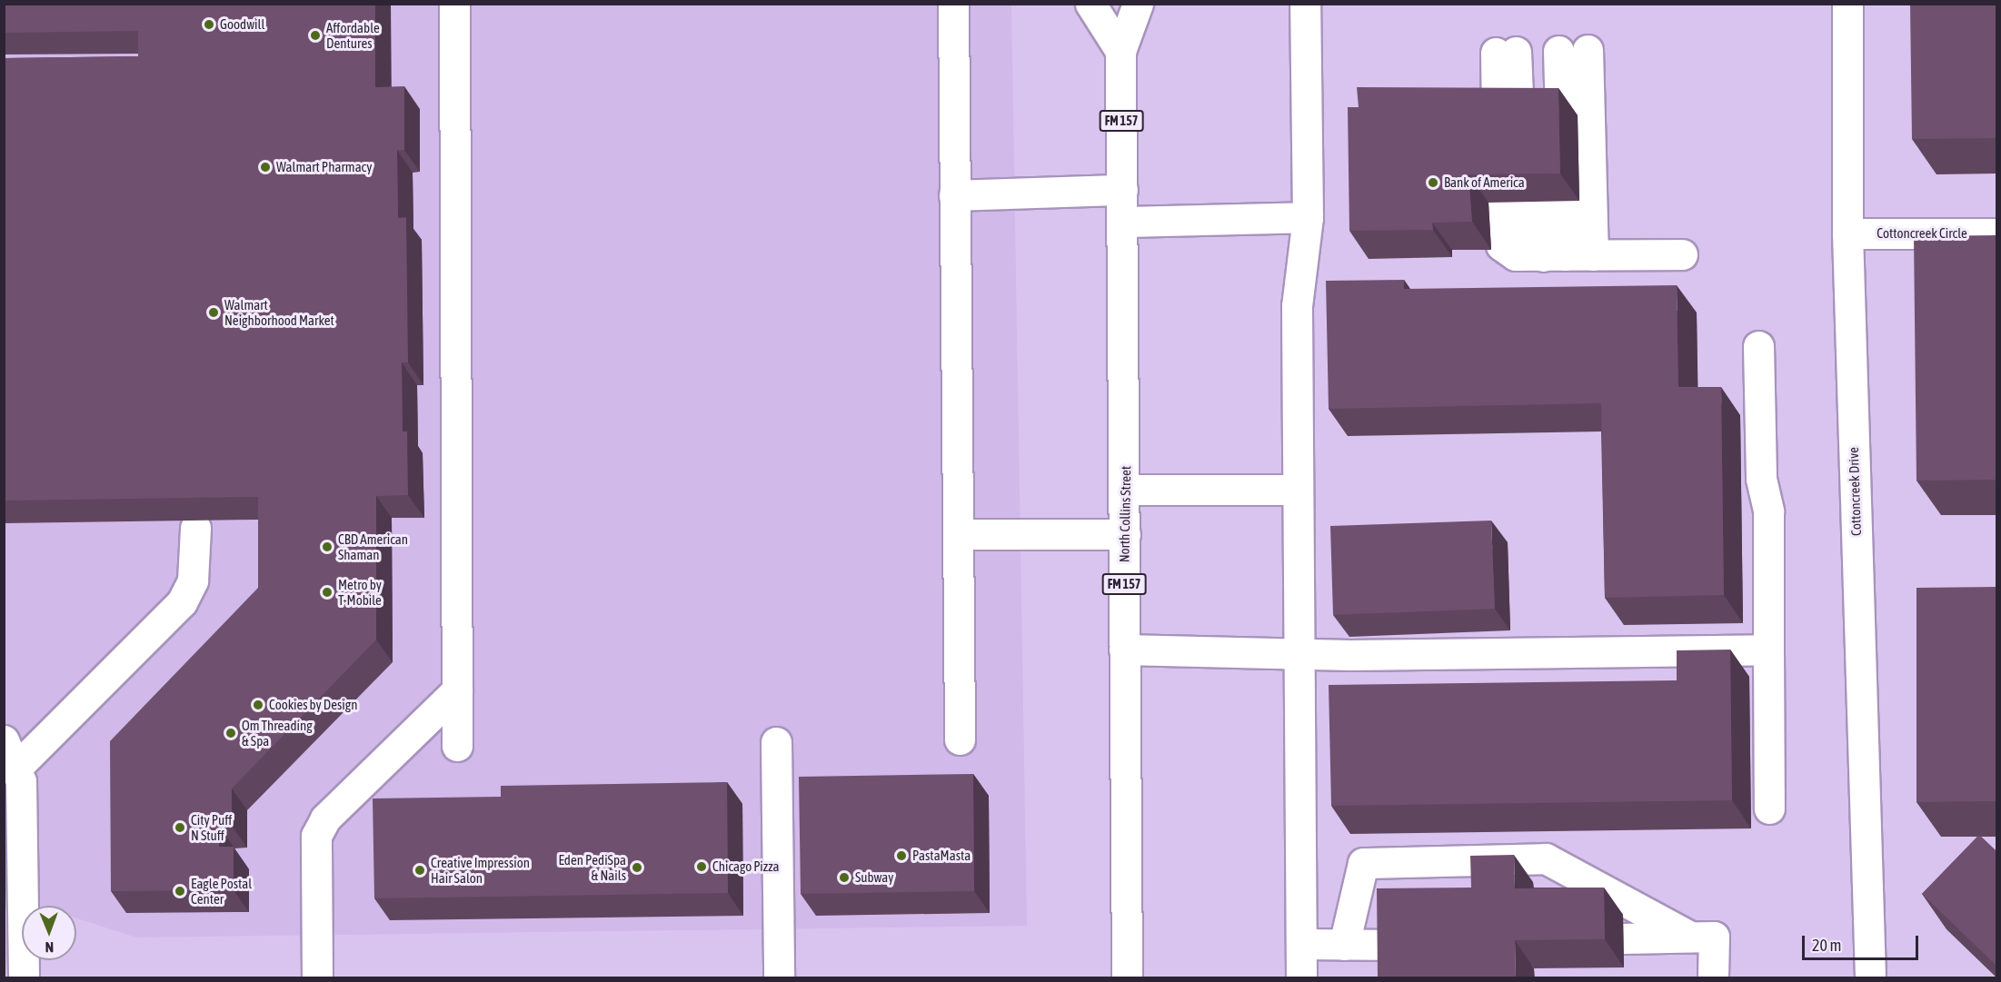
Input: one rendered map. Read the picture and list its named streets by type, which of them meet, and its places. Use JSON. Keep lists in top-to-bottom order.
{
  "streets": {
    "main road": [
      "FM 157",
      "Cottoncreek Circle",
      "Cottoncreek Drive",
      "North Collins Street"
    ]
  },
  "crossings": [
    ["Cottoncreek Circle", "Cottoncreek Drive"]
  ],
  "places": [
    "Goodwill",
    "Affordable Dentures",
    "Walmart Pharmacy",
    "Bank of America",
    "Walmart Neighborhood Market",
    "CBD American Shaman",
    "Metro by T-Mobile",
    "Cookies by Design",
    "Om Threading & Spa",
    "City Puff N Stuff",
    "PastaMasta",
    "Chicago Pizza",
    "Eden PediSpa & Nails",
    "Creative Impression Hair Salon",
    "Subway",
    "Eagle Postal Center"
  ],
  "scale_bar": "20 m",
  "north": "bottom"
}
